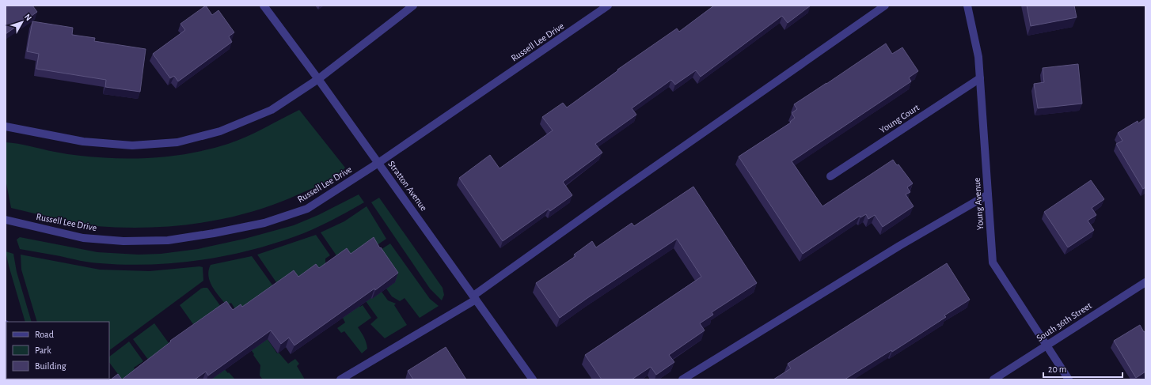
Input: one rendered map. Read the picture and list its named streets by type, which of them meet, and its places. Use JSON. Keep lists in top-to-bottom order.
{
  "streets": {
    "street": [
      "Russell Lee Drive",
      "Young Court",
      "Stratton Avenue",
      "Young Avenue",
      "South 36th Street"
    ]
  },
  "crossings": [
    ["Russell Lee Drive", "Stratton Avenue"],
    ["Young Court", "Young Avenue"],
    ["Young Avenue", "South 36th Street"]
  ],
  "legend": ["Road", "Park", "Building"],
  "scale_bar": "20 m",
  "north": "top right"
}
